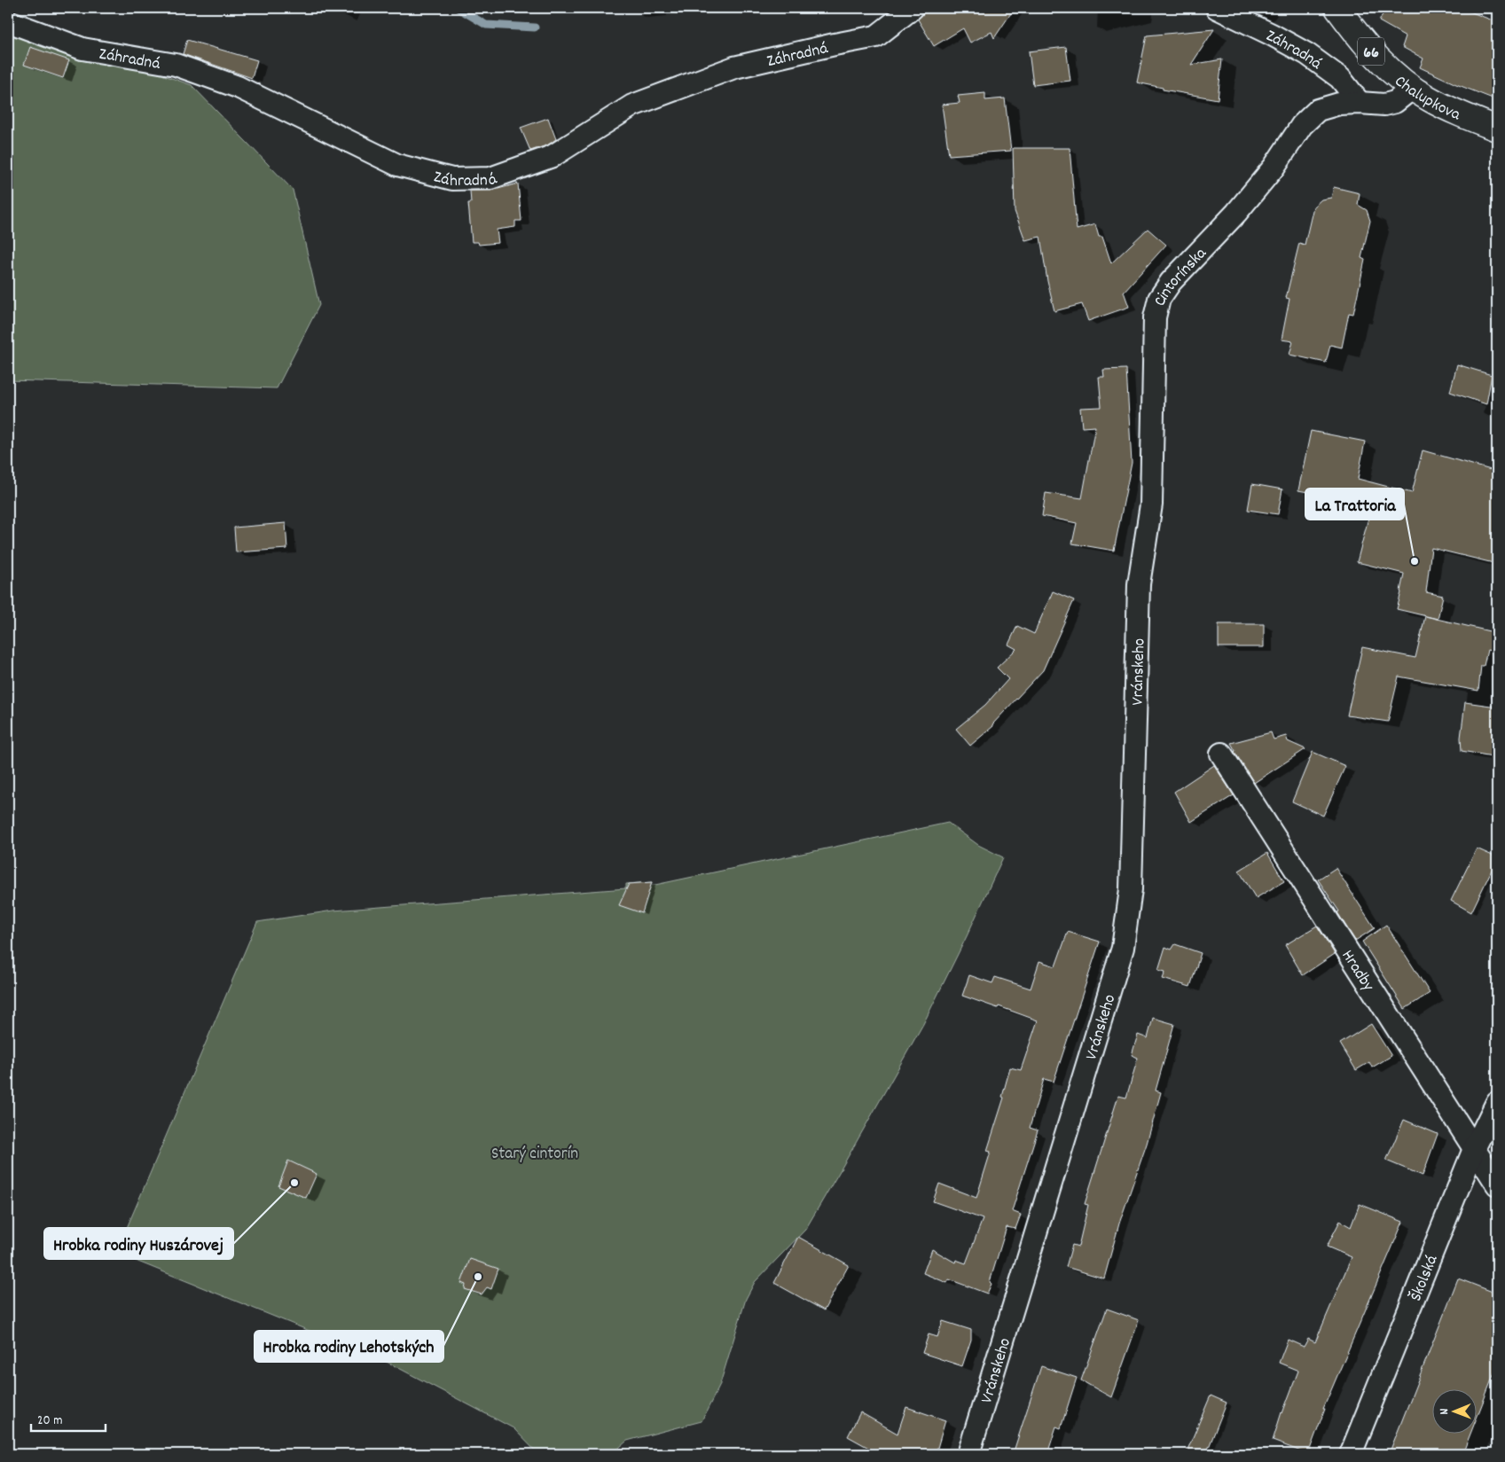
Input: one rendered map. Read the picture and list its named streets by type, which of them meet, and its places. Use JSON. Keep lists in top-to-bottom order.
{
  "streets": {
    "main road": ["66", "Chalupkova"],
    "street": [
      "Záhradná",
      "Cintorínska",
      "Vránskeho",
      "Hradby",
      "Školská"
    ]
  },
  "crossings": [
    ["Záhradná", "Cintorínska"],
    ["Chalupkova", "Cintorínska"],
    ["Cintorínska", "Vránskeho"],
    ["Hradby", "Školská"]
  ],
  "parks": ["Starý cintorín"],
  "places": ["La Trattoria", "Hrobka rodiny Huszárovej", "Hrobka rodiny Lehotských"],
  "scale_bar": "20 m",
  "north": "left"
}
